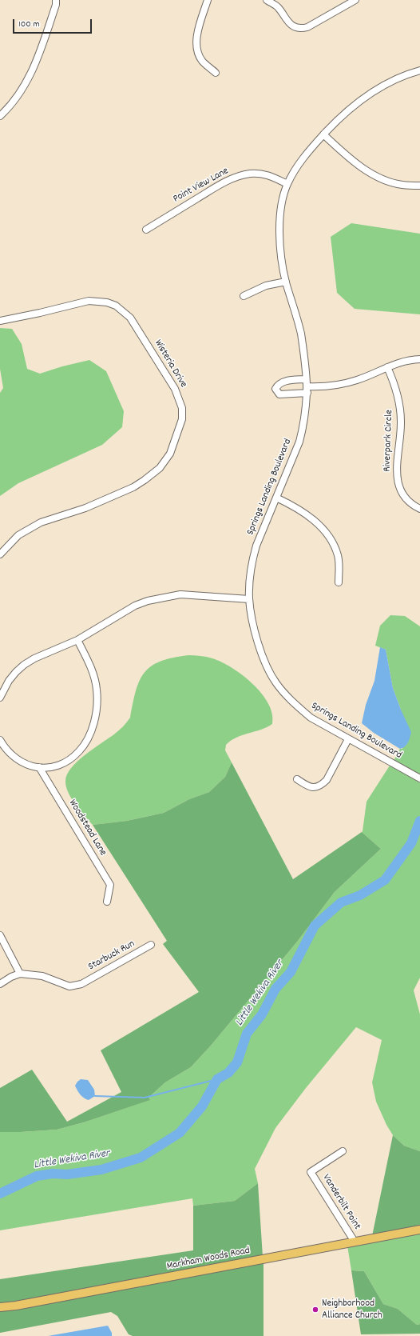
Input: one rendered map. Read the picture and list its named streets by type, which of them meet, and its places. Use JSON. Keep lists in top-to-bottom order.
{
  "streets": {
    "main road": ["Markham Woods Road"],
    "street": [
      "Point View Lane",
      "Wisteria Drive",
      "Riverpark Circle",
      "Springs Landing Boulevard",
      "Woodstead Lane",
      "Starbuck Run",
      "Vanderbilt Point"
    ]
  },
  "crossings": [
    ["Point View Lane", "Springs Landing Boulevard"],
    ["Vanderbilt Point", "Markham Woods Road"]
  ],
  "water": ["Little Wekiva River"],
  "places": ["Neighborhood Alliance Church"],
  "scale_bar": "100 m"
}
